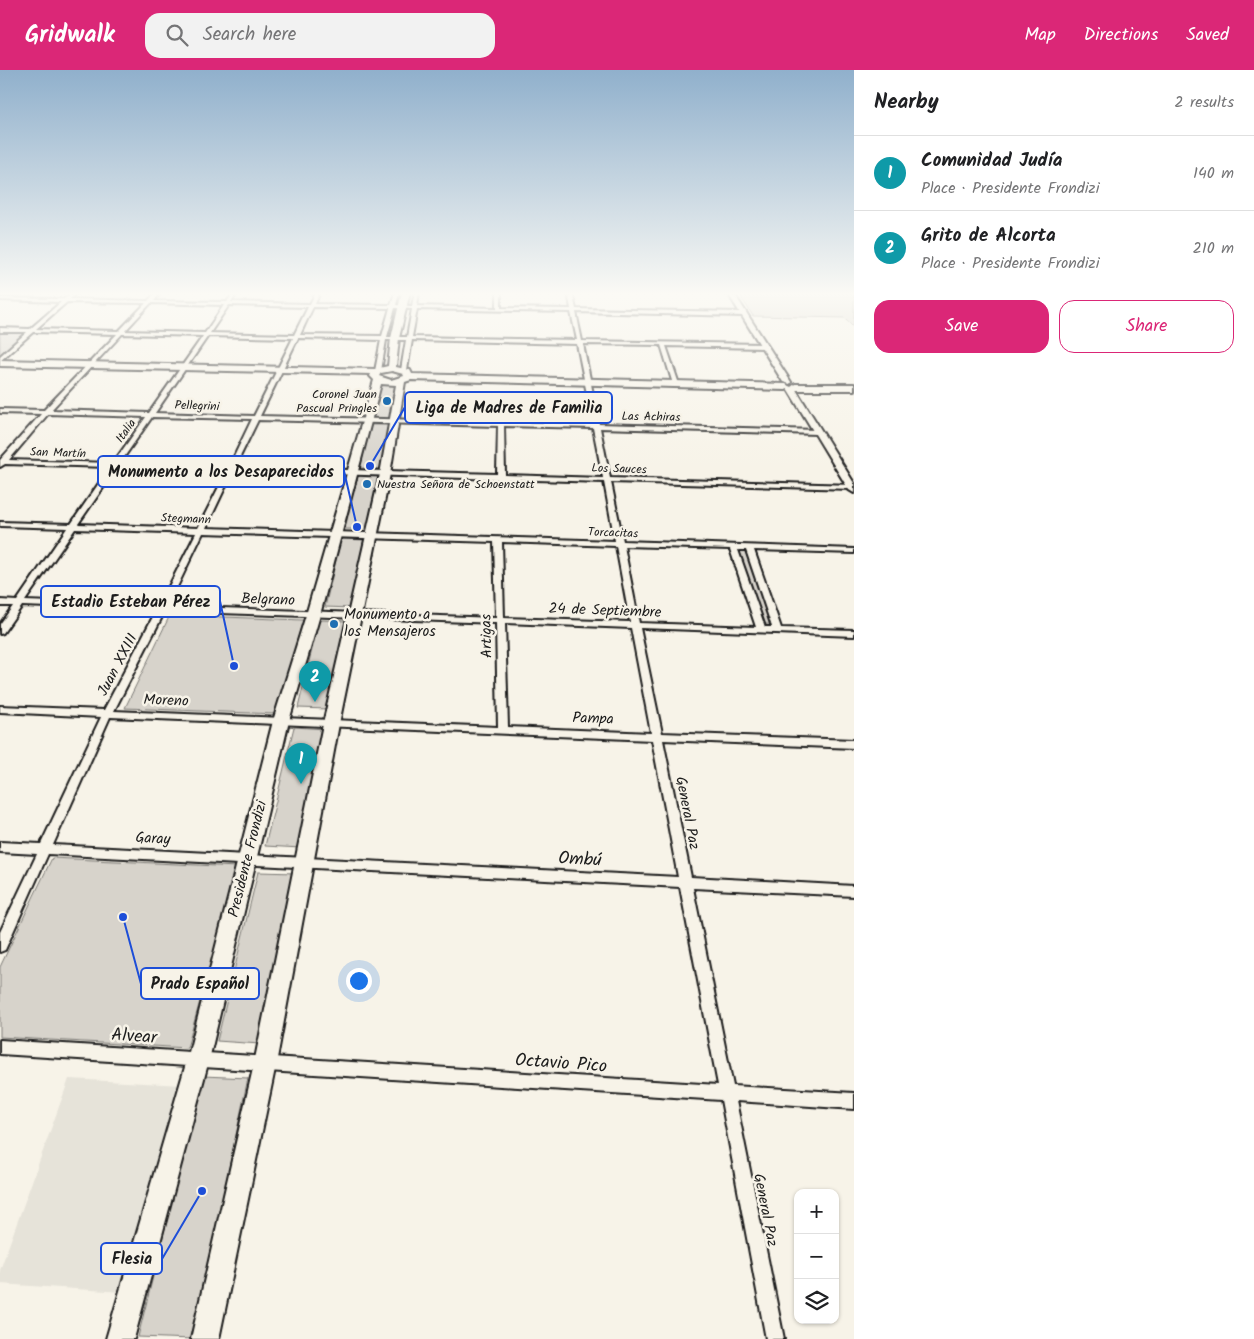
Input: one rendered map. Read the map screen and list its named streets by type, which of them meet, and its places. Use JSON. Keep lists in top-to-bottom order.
{
  "streets": {
    "main road": ["Presidente Frondizi"],
    "street": [
      "Pellegrini",
      "Las Achiras",
      "Italia",
      "San Martín",
      "Los Sauces",
      "Stegmann",
      "Torcacitas",
      "Belgrano",
      "24 de Septiembre",
      "Artigas",
      "Juan XXIII",
      "Moreno",
      "Pampa",
      "General Paz",
      "Garay",
      "Ombú",
      "Alvear",
      "Octavio Pico"
    ]
  },
  "crossings": [
    ["Pellegrini", "Las Achiras"],
    ["Pellegrini", "Italia"],
    ["Pellegrini", "Juan XXIII"],
    ["Pellegrini", "Presidente Frondizi"],
    ["Las Achiras", "General Paz"],
    ["Italia", "San Martín"],
    ["Italia", "Stegmann"],
    ["Italia", "Belgrano"],
    ["San Martín", "Los Sauces"],
    ["San Martín", "Juan XXIII"],
    ["San Martín", "Presidente Frondizi"],
    ["Los Sauces", "General Paz"],
    ["Stegmann", "Torcacitas"],
    ["Stegmann", "Juan XXIII"],
    ["Stegmann", "Presidente Frondizi"],
    ["Torcacitas", "Artigas"],
    ["Torcacitas", "General Paz"],
    ["Belgrano", "24 de Septiembre"],
    ["Belgrano", "Juan XXIII"],
    ["Belgrano", "Presidente Frondizi"],
    ["24 de Septiembre", "Artigas"],
    ["24 de Septiembre", "General Paz"],
    ["Artigas", "Pampa"],
    ["Juan XXIII", "Moreno"],
    ["Juan XXIII", "Garay"],
    ["Moreno", "Pampa"],
    ["Moreno", "Presidente Frondizi"],
    ["Pampa", "General Paz"],
    ["General Paz", "Ombú"],
    ["General Paz", "Octavio Pico"],
    ["Garay", "Presidente Frondizi"],
    ["Garay", "Ombú"],
    ["Presidente Frondizi", "Alvear"],
    ["Alvear", "Octavio Pico"]
  ],
  "places": [
    "Coronel Juan Pascual Pringles",
    "Liga de Madres de Familia",
    "Nuestra Señora de Schoenstatt",
    "Monumento a los Desaparecidos",
    "Monumento a los Mensajeros",
    "Estadio Esteban Pérez",
    "Prado Español",
    "Flesia"
  ],
  "page": {
    "header": "Gridwalk",
    "search": "Search here",
    "nav": ["Map", "Directions", "Saved"],
    "heading": ["Nearby", "2 results"],
    "list": [
      {
        "mark": "1",
        "name": "Comunidad Judía",
        "note": "Place · Presidente Frondizi",
        "value": "140 m"
      },
      {
        "mark": "2",
        "name": "Grito de Alcorta",
        "note": "Place · Presidente Frondizi",
        "value": "210 m"
      }
    ],
    "buttons": ["Save", "Share"],
    "pins": ["2", "1"],
    "map_buttons": ["+", "−"]
  }
}
